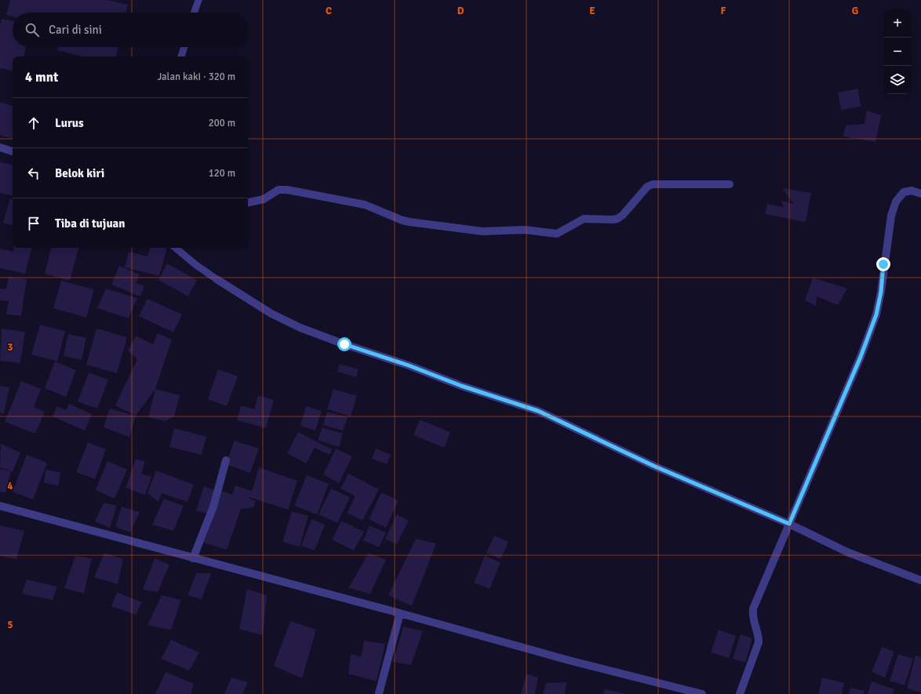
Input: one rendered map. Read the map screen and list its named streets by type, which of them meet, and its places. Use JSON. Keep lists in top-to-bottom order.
{
  "page": {
    "map_buttons": ["+", "−"],
    "search": "Cari di sini",
    "heading": ["4 mnt", "Jalan kaki · 320 m"],
    "list": [
      ["Lurus", "200 m"],
      ["Belok kiri", "120 m"],
      "Tiba di tujuan"
    ]
  },
  "grid": {
    "columns": [
      "C",
      "D",
      "E",
      "F",
      "G"
    ],
    "rows": ["3", "4", "5"]
  }
}
